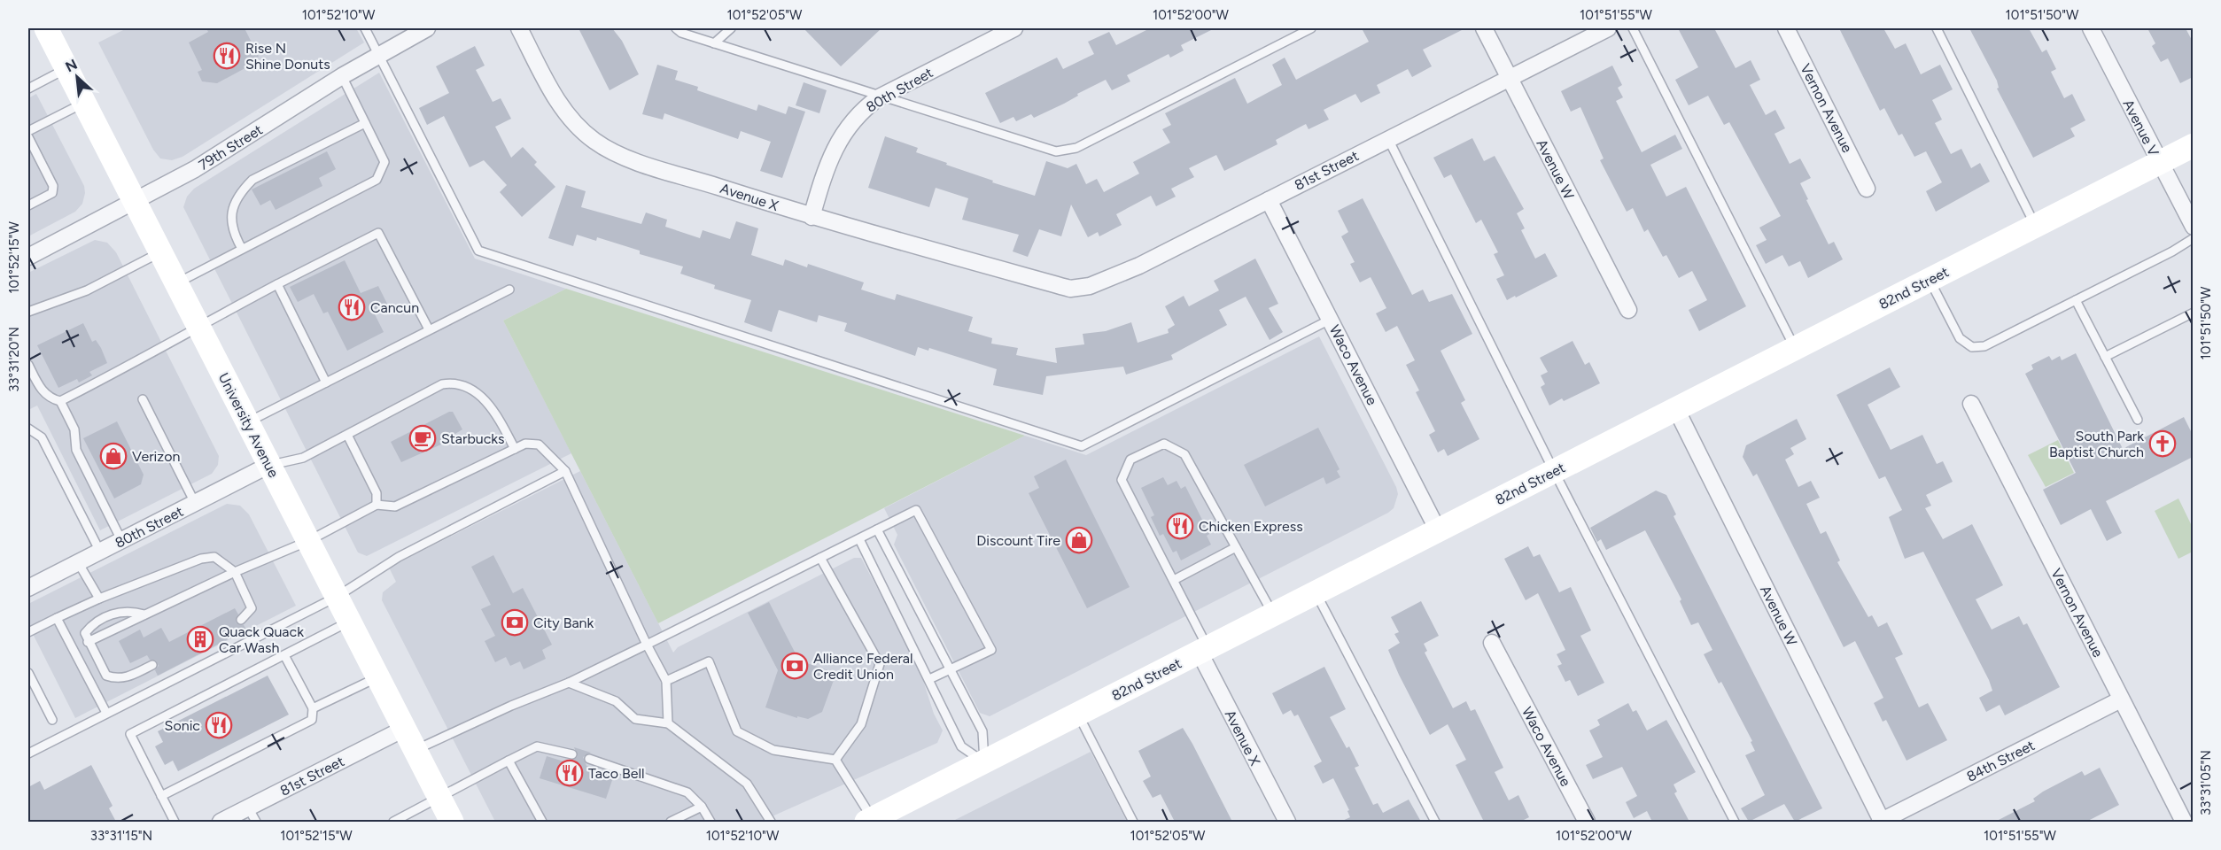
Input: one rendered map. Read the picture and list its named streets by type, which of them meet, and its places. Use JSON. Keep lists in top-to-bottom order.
{
  "streets": {
    "main road": ["82nd Street", "University Avenue"],
    "street": [
      "80th Street",
      "Vernon Avenue",
      "Avenue V",
      "79th Street",
      "Avenue W",
      "81st Street",
      "Avenue X",
      "Waco Avenue",
      "84th Street"
    ]
  },
  "crossings": [
    ["80th Street", "Avenue X"],
    ["80th Street", "University Avenue"],
    ["Vernon Avenue", "84th Street"],
    ["Avenue V", "82nd Street"],
    ["79th Street", "University Avenue"],
    ["Avenue W", "81st Street"],
    ["Avenue W", "82nd Street"],
    ["Avenue W", "84th Street"],
    ["81st Street", "Avenue X"],
    ["81st Street", "Waco Avenue"],
    ["81st Street", "University Avenue"],
    ["Avenue X", "82nd Street"],
    ["82nd Street", "Waco Avenue"]
  ],
  "places": {
    "restaurant": [
      "Rise N Shine Donuts",
      "Cancun",
      "Chicken Express",
      "Sonic",
      "Taco Bell"
    ],
    "cafe": ["Starbucks"],
    "church": ["South Park Baptist Church"],
    "shop": ["Verizon", "Discount Tire"],
    "bank": ["City Bank", "Alliance Federal Credit Union"],
    "building": ["Quack Quack Car Wash"]
  },
  "north": "top left",
  "coordinates": [
    "101°52'10\"W",
    "101°52'05\"W",
    "101°52'00\"W",
    "101°51'55\"W",
    "101°51'50\"W",
    "101°52'15\"W",
    "33°31'20\"N",
    "33°31'05\"N",
    "33°31'15\"N"
  ]
}
